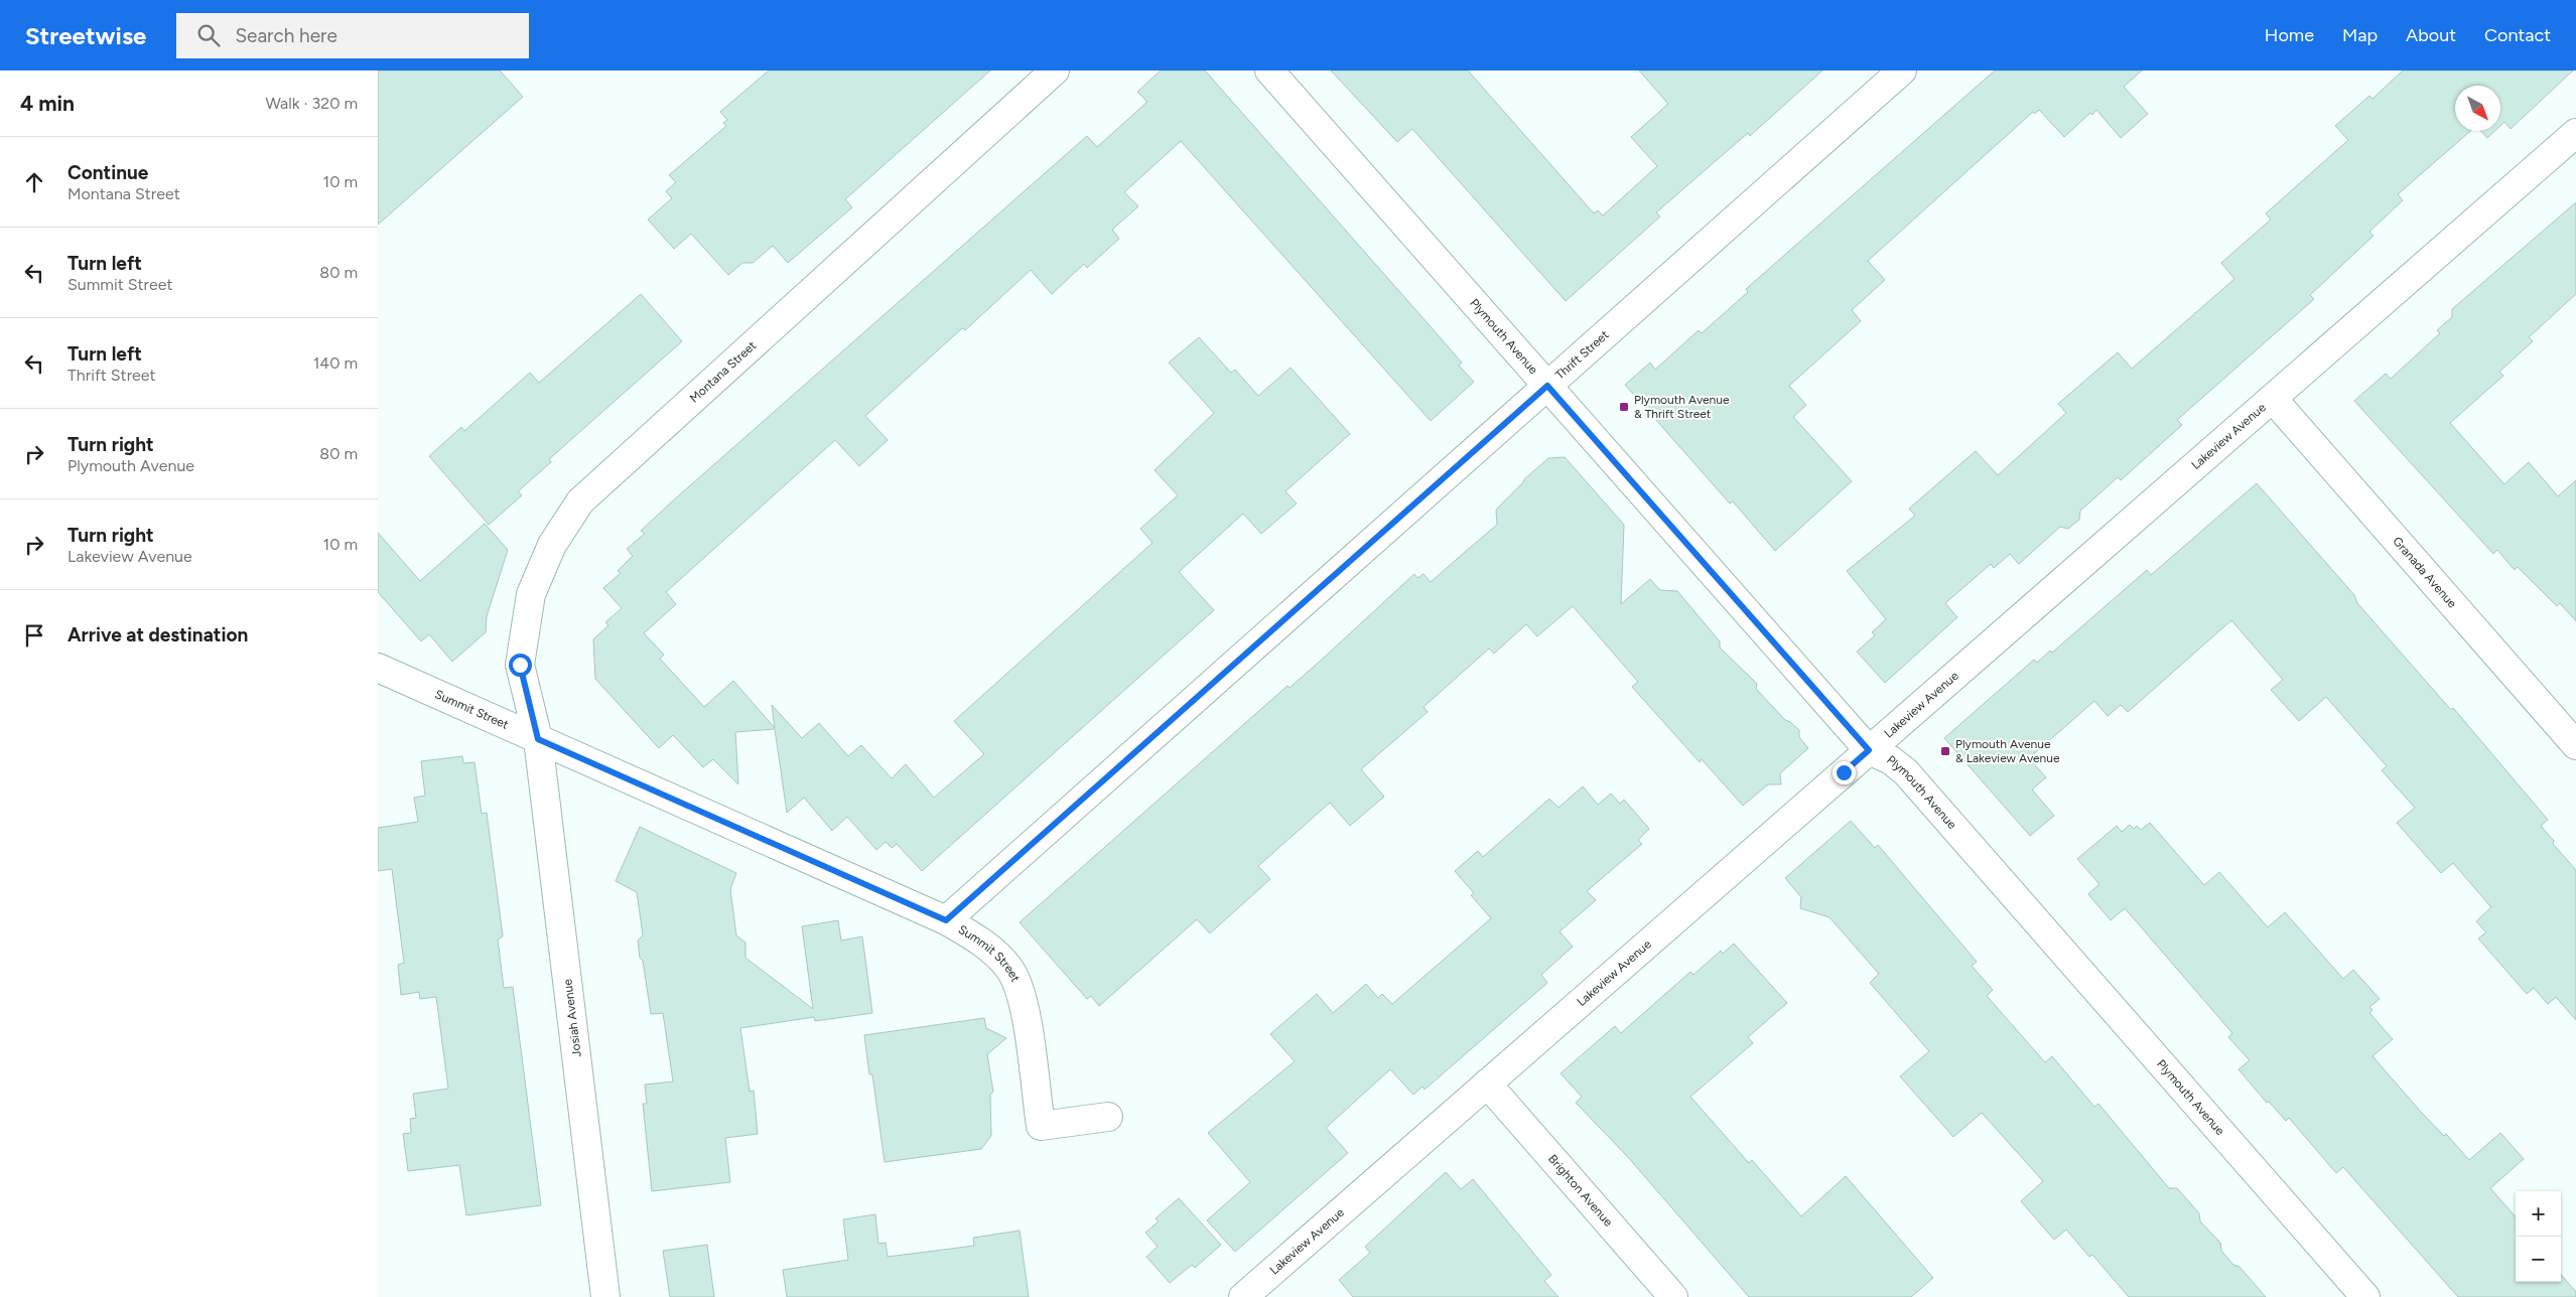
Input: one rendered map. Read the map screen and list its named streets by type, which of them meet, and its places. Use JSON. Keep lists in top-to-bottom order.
{
  "streets": {
    "street": [
      "Plymouth Avenue",
      "Thrift Street",
      "Montana Street",
      "Lakeview Avenue",
      "Granada Avenue",
      "Summit Street",
      "Josiah Avenue",
      "Brighton Avenue"
    ]
  },
  "crossings": [
    ["Plymouth Avenue", "Thrift Street"],
    ["Plymouth Avenue", "Lakeview Avenue"],
    ["Thrift Street", "Summit Street"],
    ["Montana Street", "Summit Street"],
    ["Montana Street", "Josiah Avenue"],
    ["Lakeview Avenue", "Granada Avenue"],
    ["Lakeview Avenue", "Brighton Avenue"],
    ["Summit Street", "Josiah Avenue"]
  ],
  "places": {
    "transit": ["Plymouth Avenue & Thrift Street", "Plymouth Avenue & Lakeview Avenue"]
  },
  "north": "bottom right",
  "page": {
    "header": "Streetwise",
    "search": "Search here",
    "nav": [
      "Home",
      "Map",
      "About",
      "Contact"
    ],
    "heading": ["4 min", "Walk · 320 m"],
    "list": [
      ["Continue", "Montana Street", "10 m"],
      ["Turn left", "Summit Street", "80 m"],
      ["Turn left", "Thrift Street", "140 m"],
      ["Turn right", "Plymouth Avenue", "80 m"],
      ["Turn right", "Lakeview Avenue", "10 m"],
      "Arrive at destination"
    ],
    "map_buttons": ["+", "−"]
  }
}
